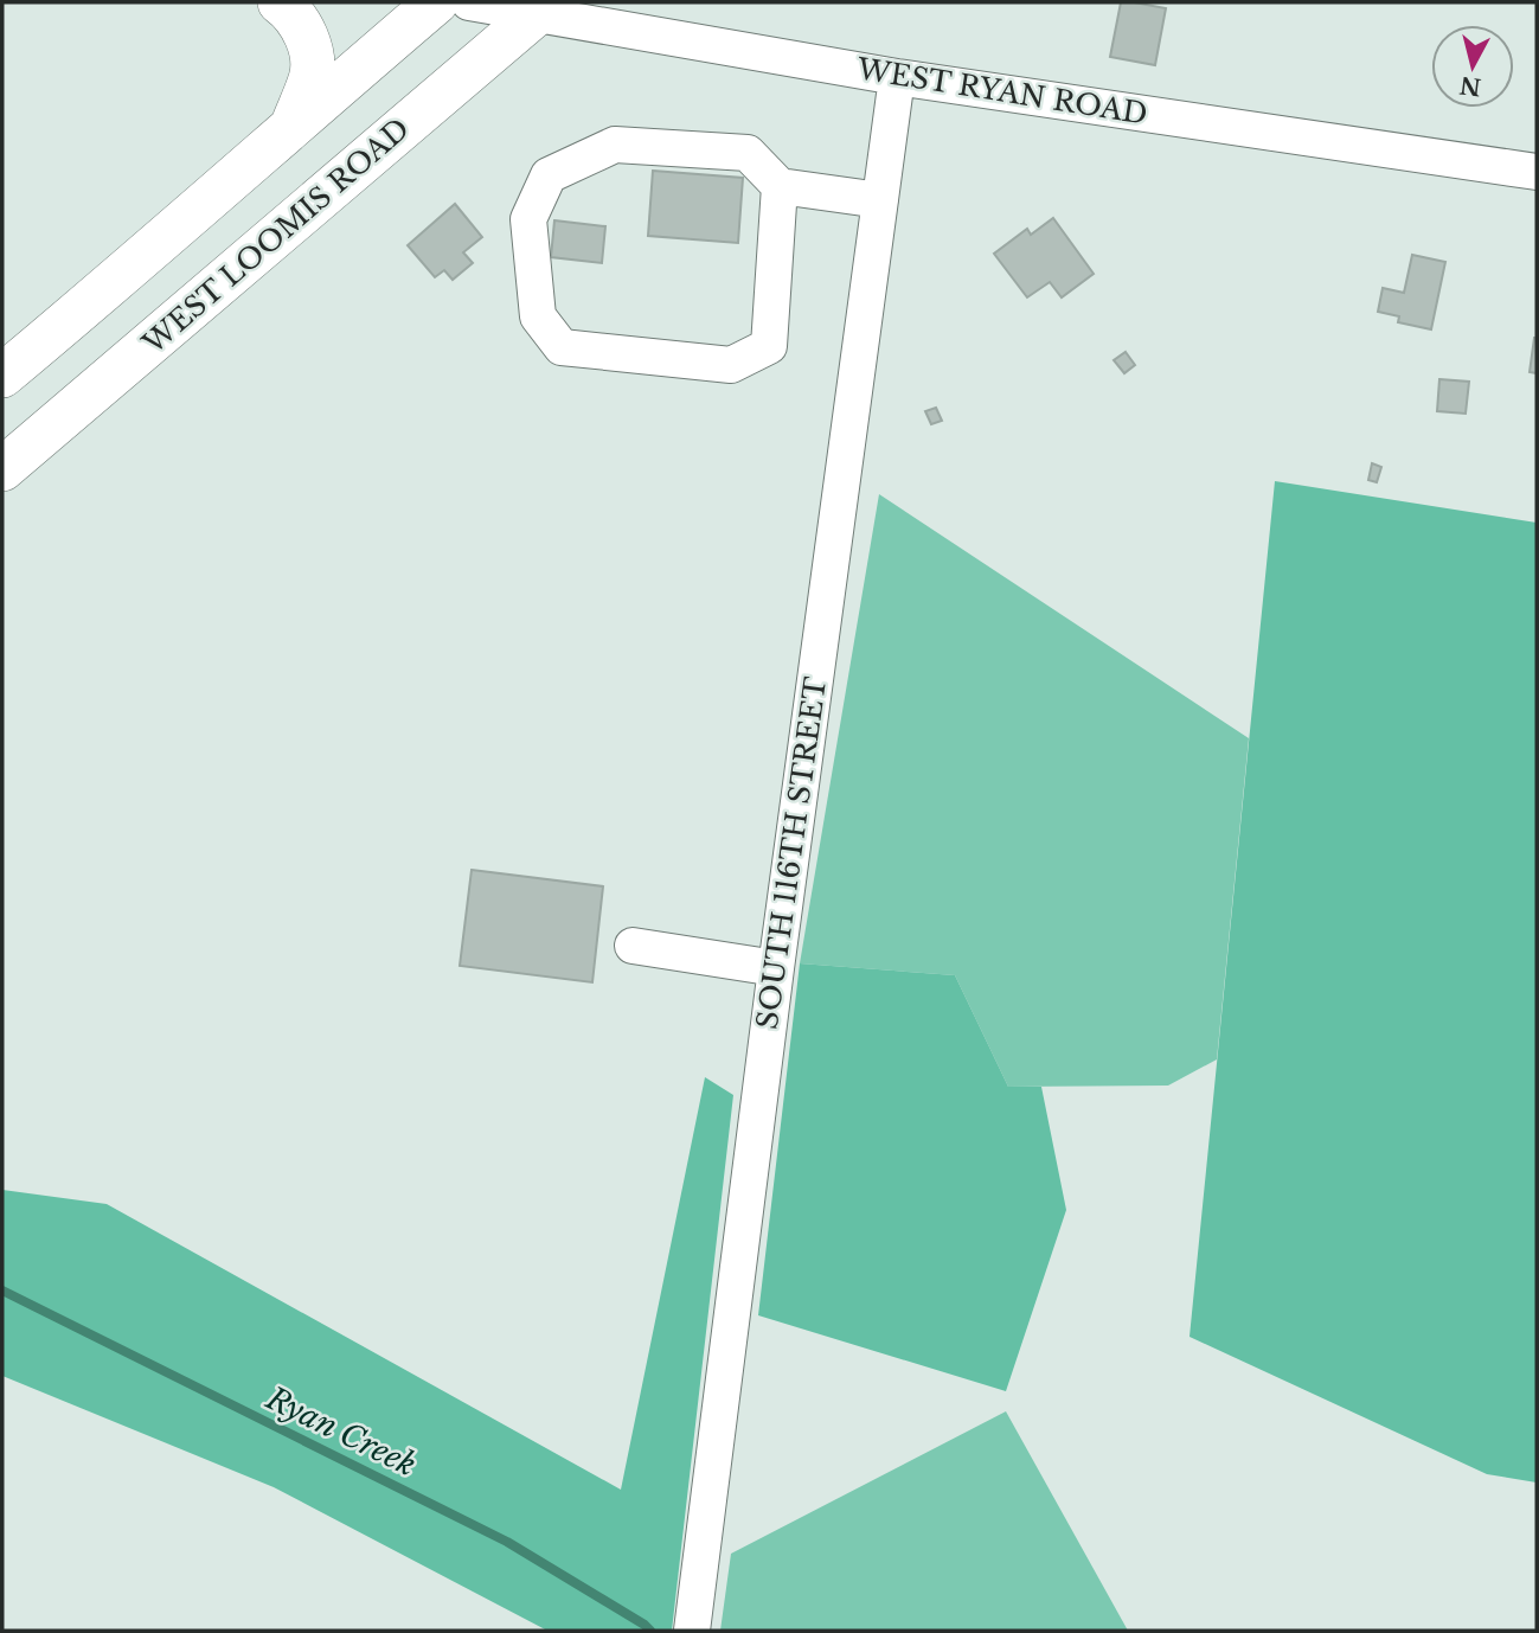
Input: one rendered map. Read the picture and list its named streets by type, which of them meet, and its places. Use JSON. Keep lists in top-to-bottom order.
{
  "streets": {
    "main road": ["WEST LOOMIS ROAD"],
    "street": ["WEST RYAN ROAD", "SOUTH 116TH STREET"]
  },
  "crossings": [
    ["WEST RYAN ROAD", "WEST LOOMIS ROAD"],
    ["WEST RYAN ROAD", "SOUTH 116TH STREET"]
  ],
  "water": ["Ryan Creek"],
  "north": "bottom"
}
